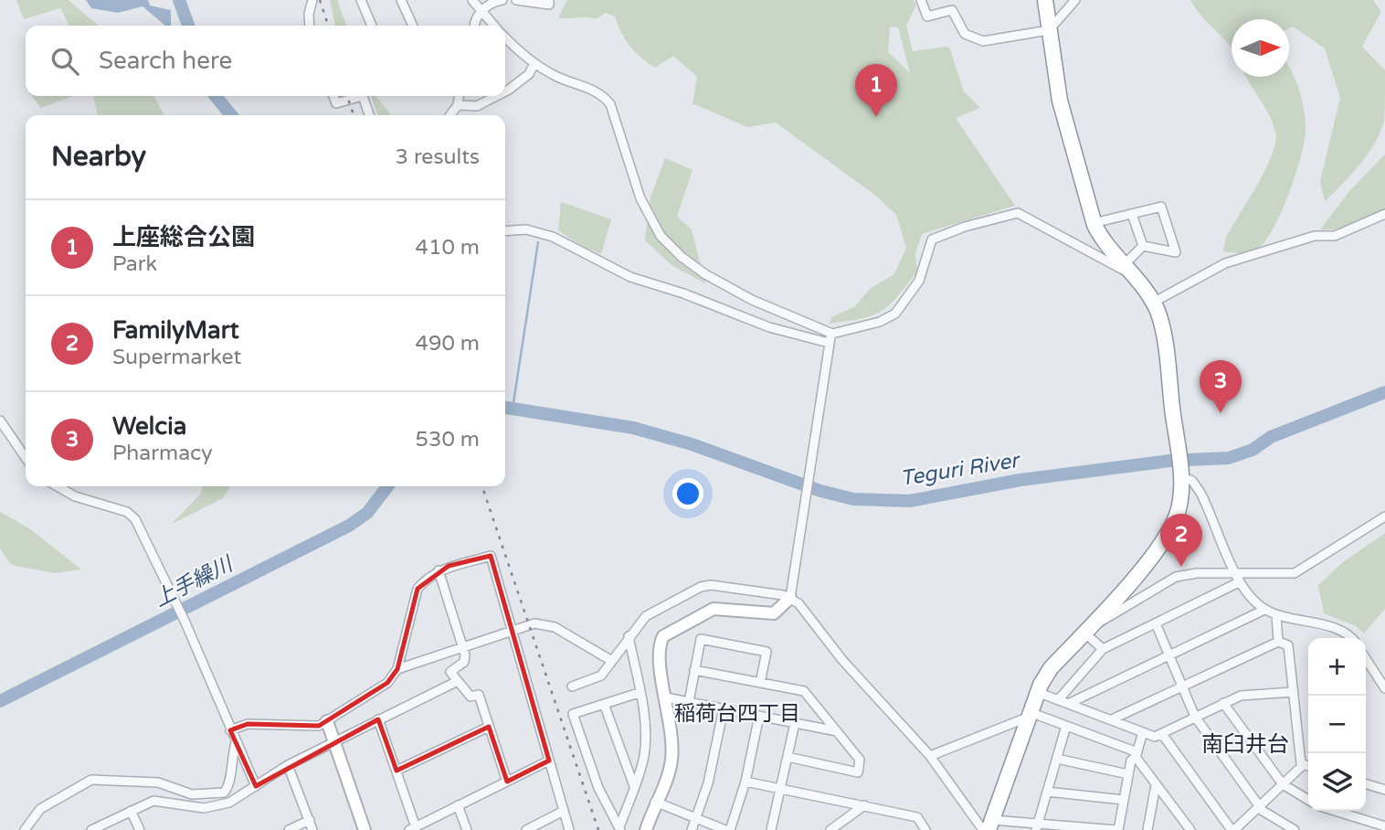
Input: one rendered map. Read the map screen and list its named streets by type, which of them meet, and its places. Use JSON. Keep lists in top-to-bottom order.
{
  "districts": ["稲荷台四丁目", "南臼井台"],
  "water": ["Teguri River", "上手繰川"],
  "north": "right",
  "page": {
    "search": "Search here",
    "pins": ["1", "3", "2"],
    "heading": ["Nearby", "3 results"],
    "list": [
      {
        "mark": "1",
        "name": "上座総合公園",
        "note": "Park",
        "value": "410 m"
      },
      {
        "mark": "2",
        "name": "FamilyMart",
        "note": "Supermarket",
        "value": "490 m"
      },
      {
        "mark": "3",
        "name": "Welcia",
        "note": "Pharmacy",
        "value": "530 m"
      }
    ],
    "map_buttons": ["+", "−"]
  }
}
